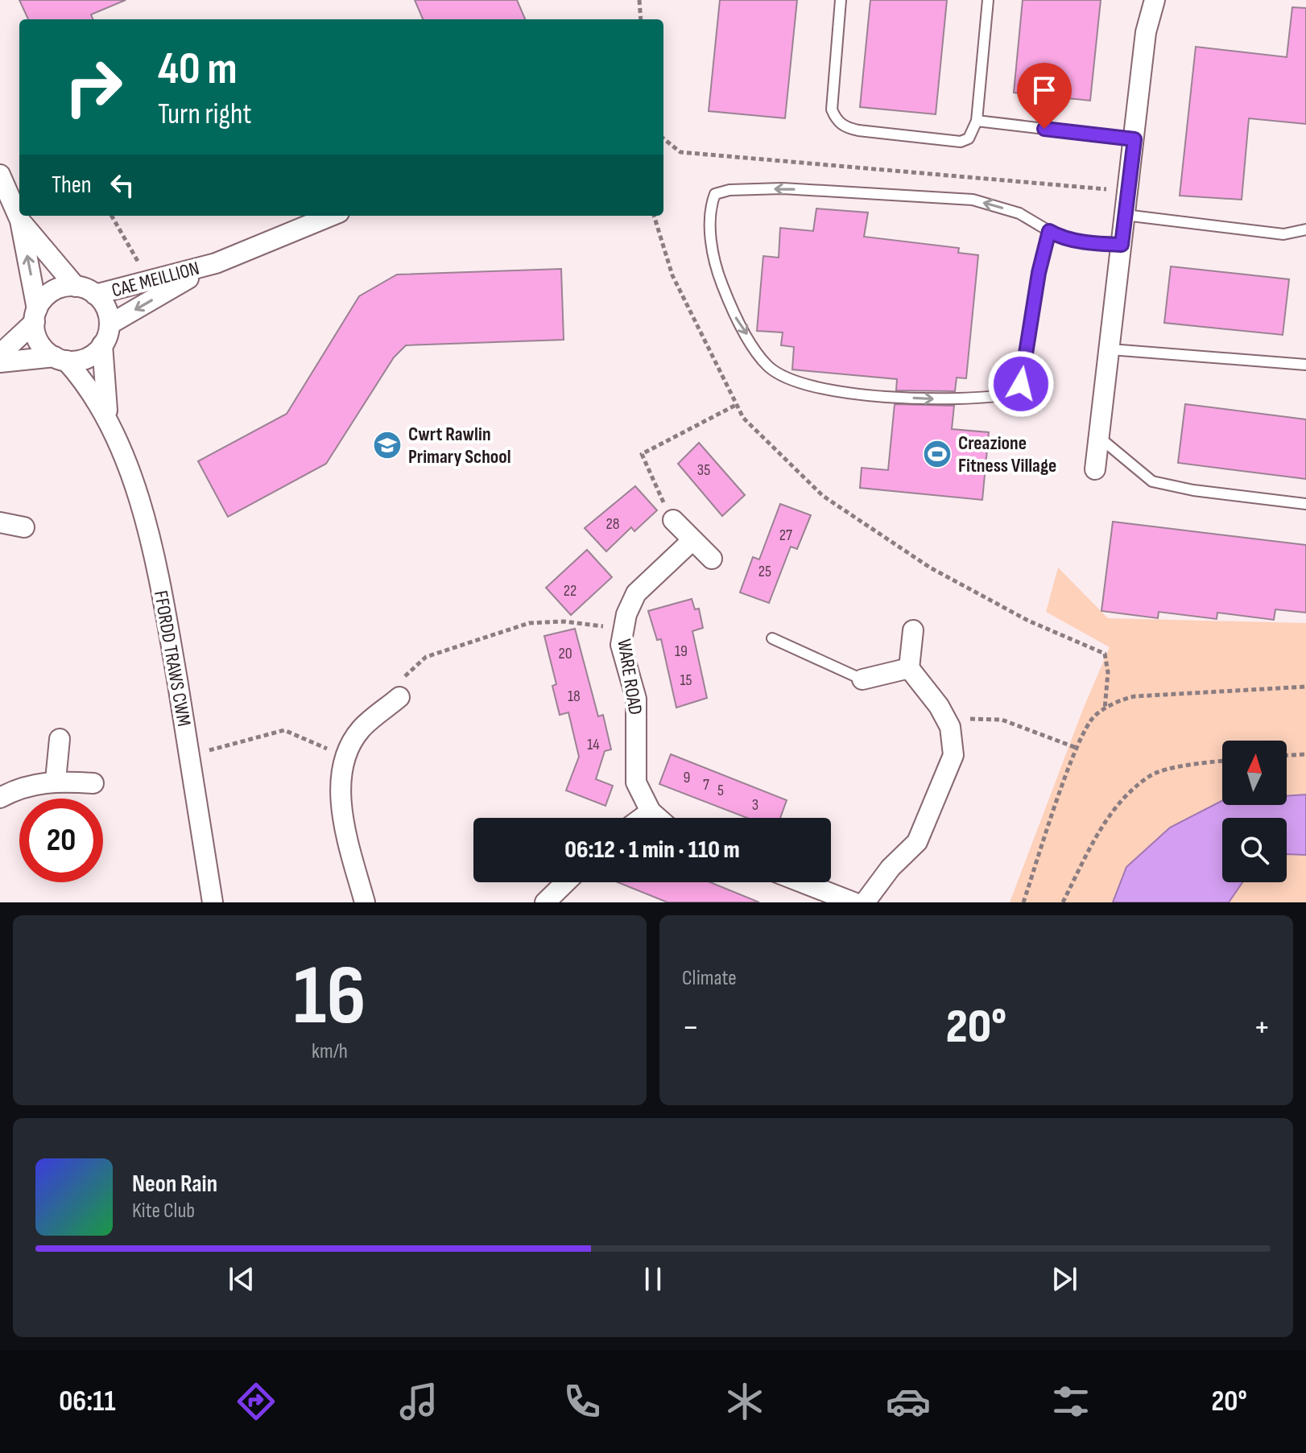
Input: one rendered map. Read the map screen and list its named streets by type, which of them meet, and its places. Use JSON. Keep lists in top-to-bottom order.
{
  "streets": {
    "street": ["CAE MEILLION", "FFORDD TRAWS CWM", "WARE ROAD"]
  },
  "crossings": [
    ["CAE MEILLION", "FFORDD TRAWS CWM"]
  ],
  "places": {
    "school or university": ["Cwrt Rawlin Primary School"],
    "sports": ["Creazione Fitness Village"]
  },
  "house_numbers": [
    "35",
    "28",
    "27",
    "25",
    "22",
    "19",
    "20",
    "15",
    "18",
    "14",
    "9",
    "7",
    "5",
    "3"
  ],
  "north": "top",
  "page": {
    "turn": ["40 m", "Turn right"],
    "then": "Then",
    "limit": "20",
    "trip": "06:12 · 1 min · 110 m",
    "tile": [
      ["16", "km/h"],
      "Climate"
    ],
    "heat": ["−", "20°", "+"],
    "song": ["Neon Rain", "Kite Club"],
    "tabs": ["06:11", "20°"]
  }
}
